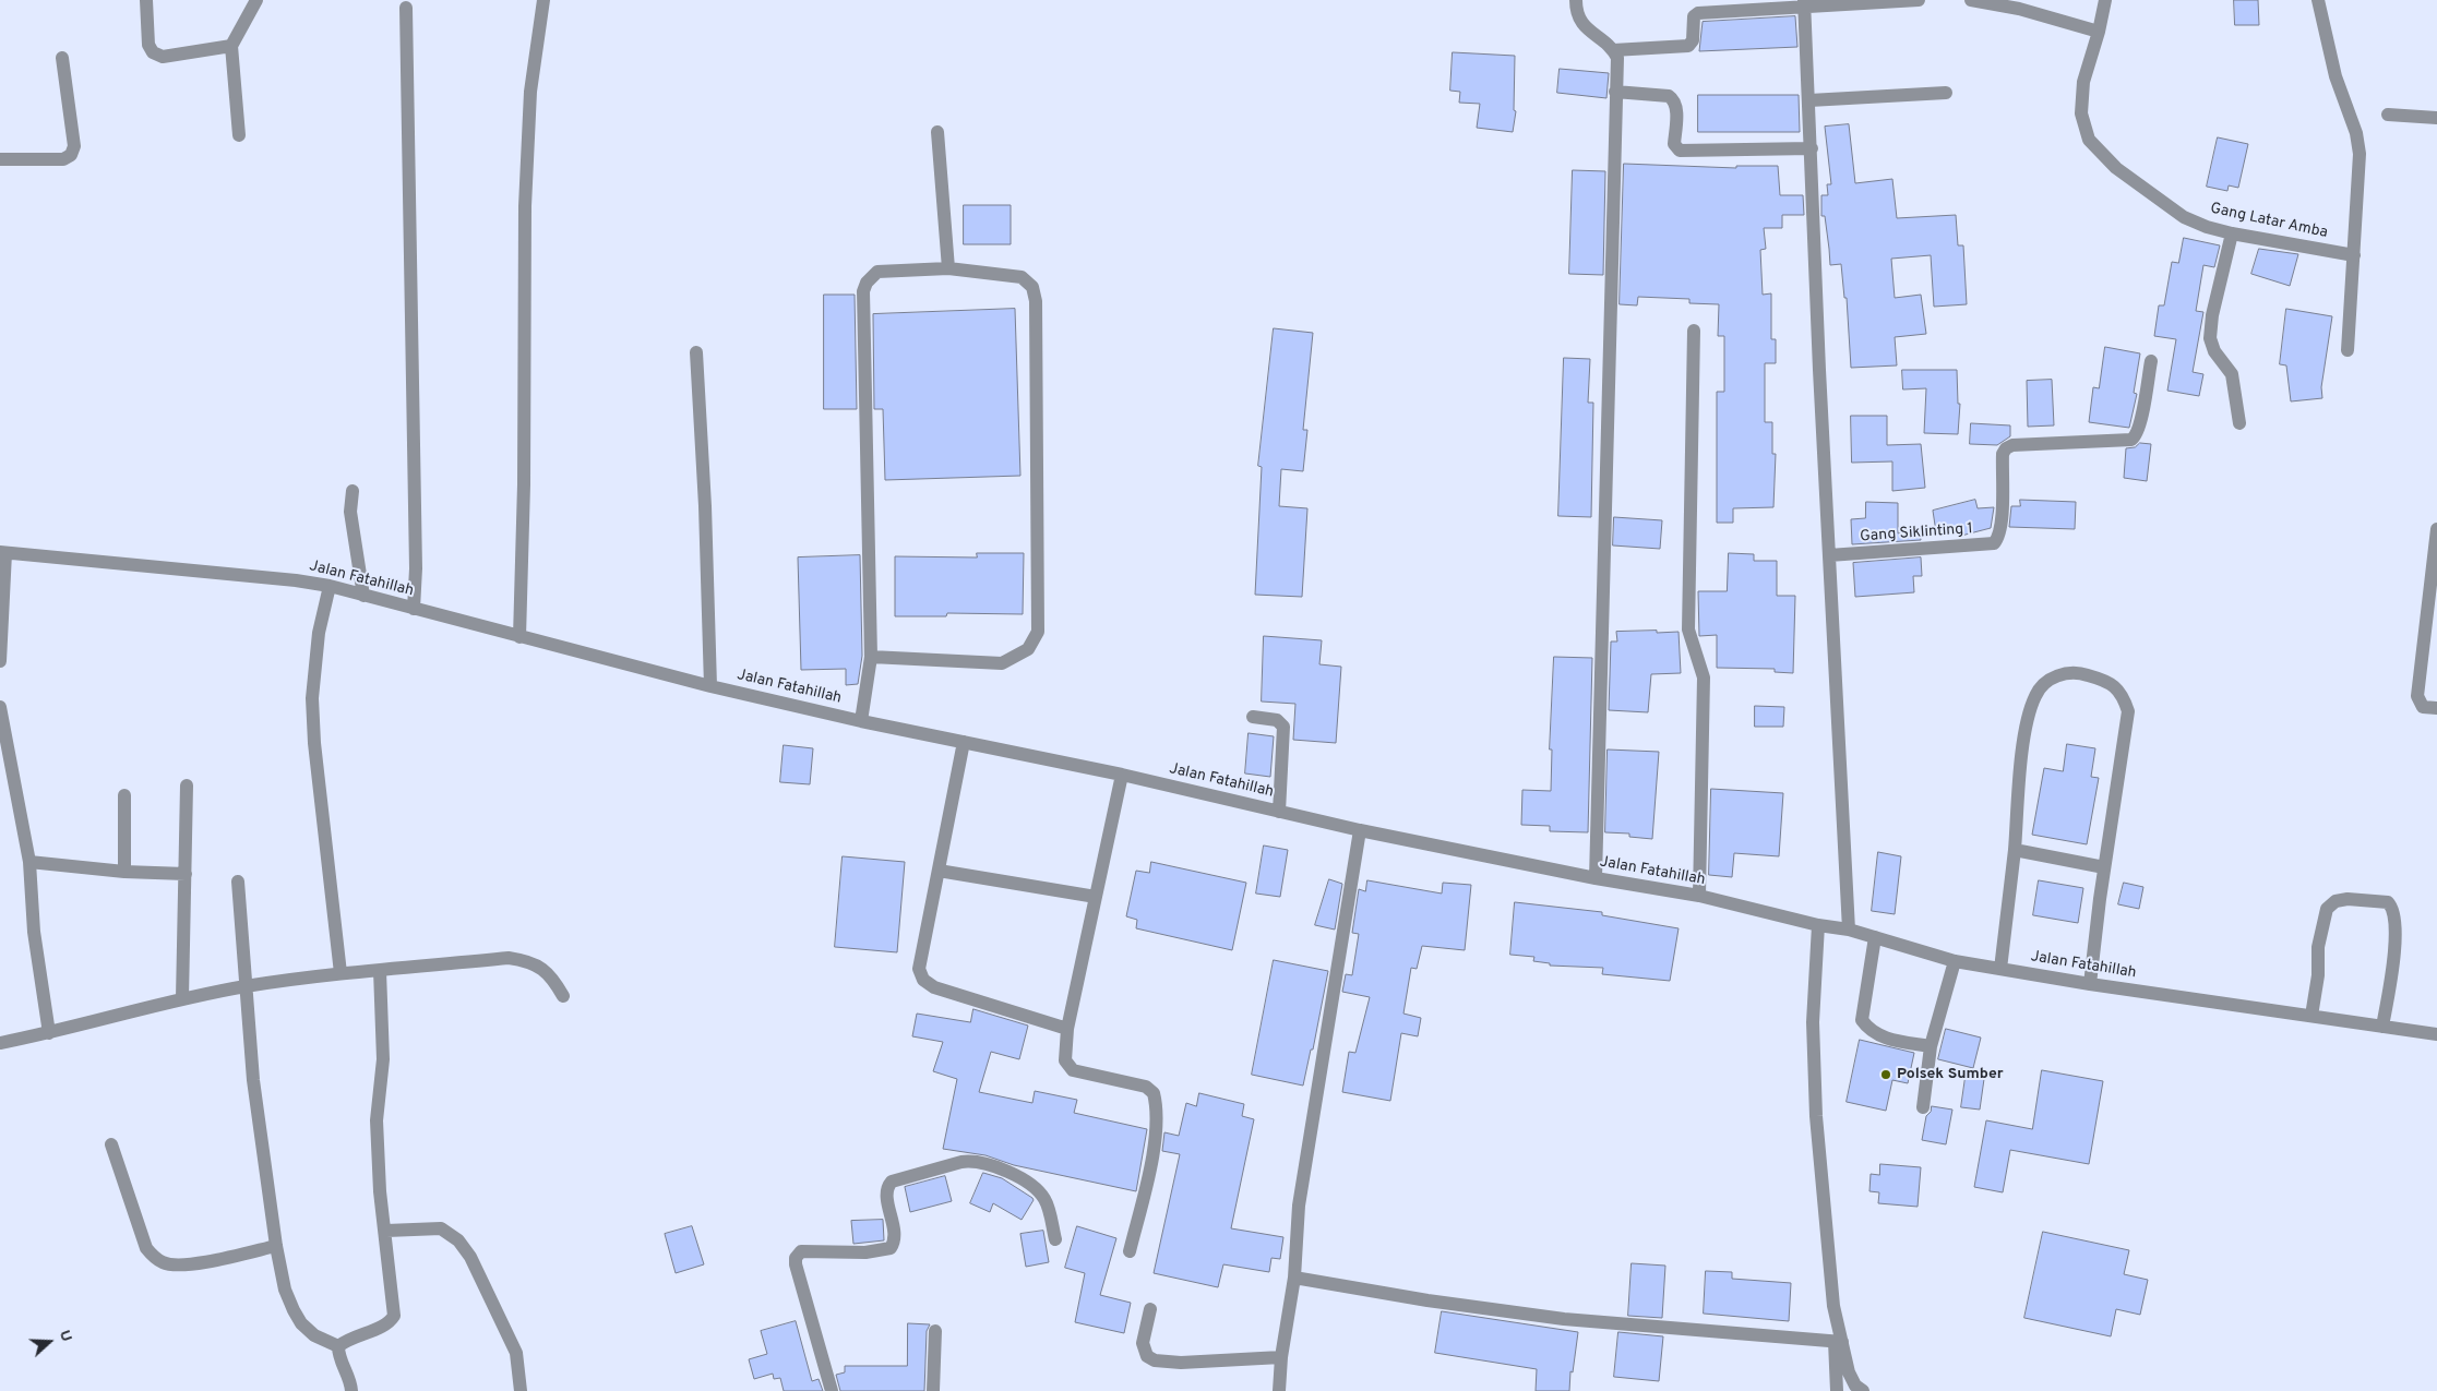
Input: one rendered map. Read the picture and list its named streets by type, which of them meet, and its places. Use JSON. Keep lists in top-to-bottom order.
{
  "streets": {
    "street": ["Gang Latar Amba", "Gang Siklinting 1", "Jalan Fatahillah"]
  },
  "places": ["Polsek Sumber"],
  "north": "right"
}
